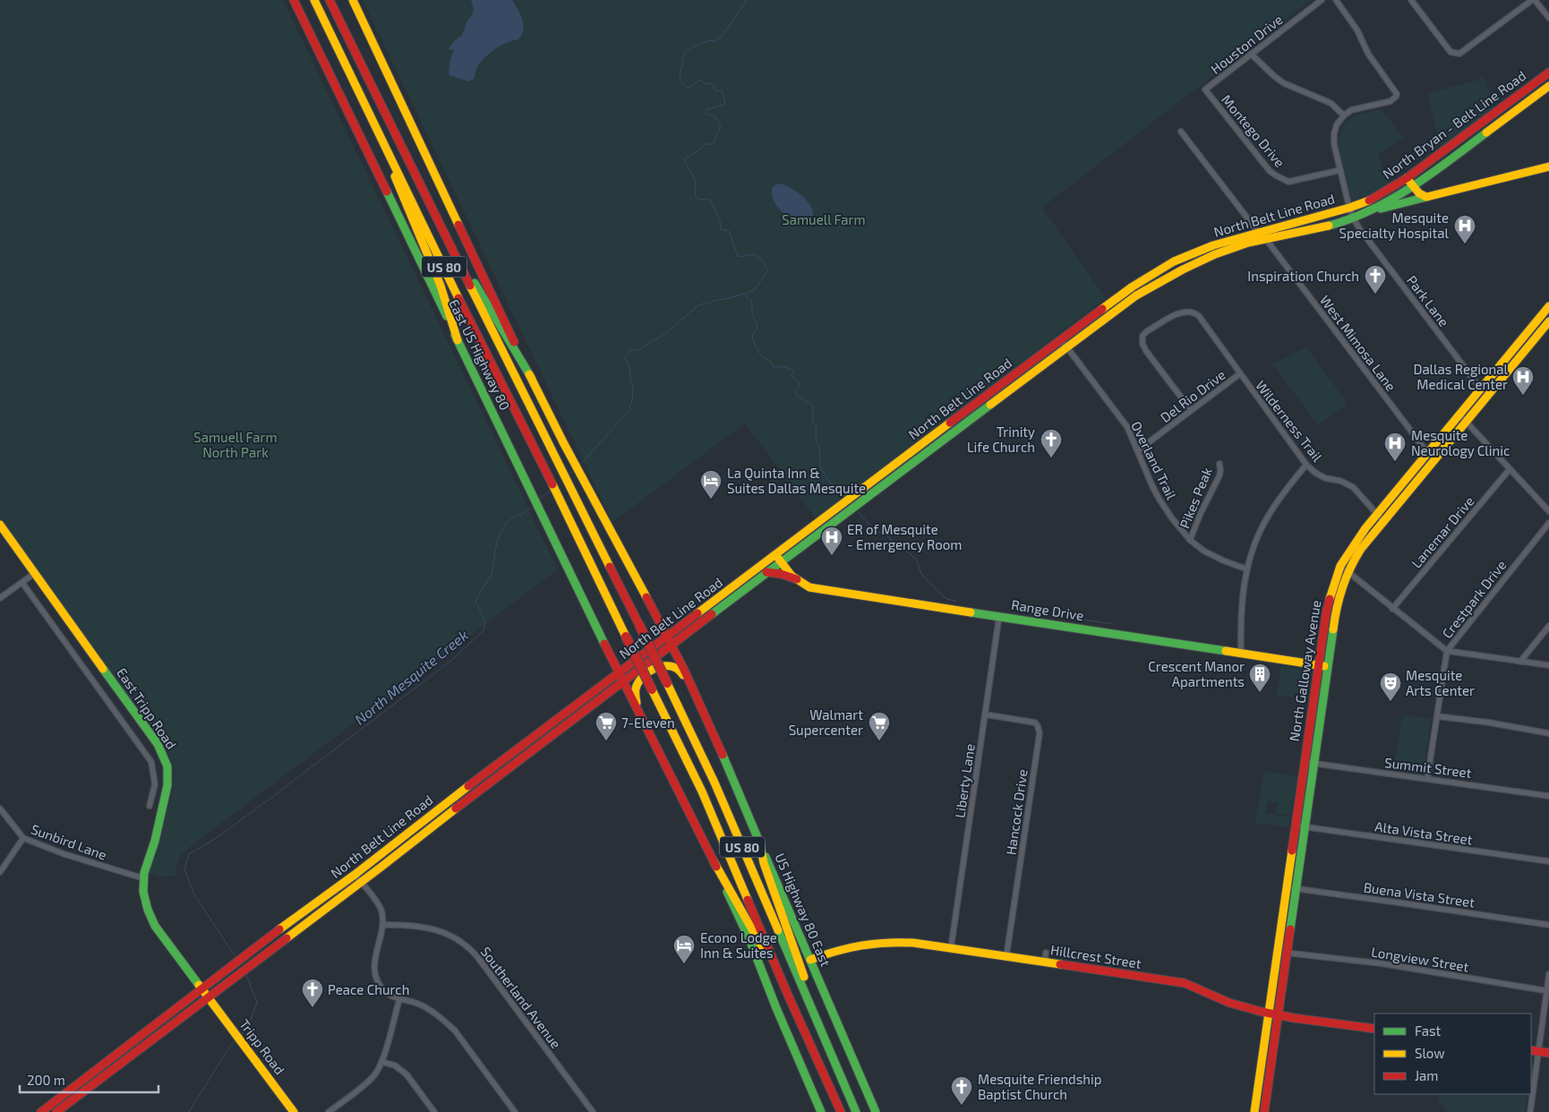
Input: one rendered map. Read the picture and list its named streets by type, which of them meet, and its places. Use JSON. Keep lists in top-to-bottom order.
{
  "streets": {
    "main road": [
      "North Bryan - Belt Line Road",
      "North Belt Line Road",
      "US 80",
      "East US Highway 80",
      "Range Drive",
      "North Galloway Avenue",
      "East Tripp Road",
      "US Highway 80 East",
      "Hillcrest Street",
      "Tripp Road"
    ],
    "street": [
      "Houston Drive",
      "Montego Drive",
      "Park Lane",
      "West Mimosa Lane",
      "Del Rio Drive",
      "Wilderness Trail",
      "Overland Trail",
      "Pikes Peak",
      "Lanemar Drive",
      "Crestpark Drive",
      "Summit Street",
      "Liberty Lane",
      "Hancock Drive",
      "Alta Vista Street",
      "Sunbird Lane",
      "Buena Vista Street",
      "Longview Street",
      "Southerland Avenue"
    ]
  },
  "crossings": [
    ["Houston Drive", "Montego Drive"],
    ["North Bryan - Belt Line Road", "North Belt Line Road"],
    ["North Bryan - Belt Line Road", "Park Lane"],
    ["Montego Drive", "Park Lane"],
    ["North Belt Line Road", "Park Lane"],
    ["North Belt Line Road", "West Mimosa Lane"],
    ["North Belt Line Road", "East US Highway 80"],
    ["North Belt Line Road", "Overland Trail"],
    ["North Belt Line Road", "Range Drive"],
    ["North Belt Line Road", "East Tripp Road"],
    ["North Belt Line Road", "US Highway 80 East"],
    ["North Belt Line Road", "Tripp Road"],
    ["Park Lane", "North Galloway Avenue"],
    ["West Mimosa Lane", "North Galloway Avenue"],
    ["Del Rio Drive", "Wilderness Trail"],
    ["Del Rio Drive", "Overland Trail"],
    ["Wilderness Trail", "North Galloway Avenue"],
    ["Overland Trail", "Pikes Peak"],
    ["Crestpark Drive", "Summit Street"],
    ["Range Drive", "North Galloway Avenue"],
    ["Range Drive", "Liberty Lane"],
    ["North Galloway Avenue", "Summit Street"],
    ["North Galloway Avenue", "Alta Vista Street"],
    ["North Galloway Avenue", "Buena Vista Street"],
    ["North Galloway Avenue", "Hillcrest Street"],
    ["North Galloway Avenue", "Longview Street"],
    ["East Tripp Road", "Sunbird Lane"],
    ["East Tripp Road", "Tripp Road"],
    ["Liberty Lane", "Hancock Drive"],
    ["Liberty Lane", "Hillcrest Street"],
    ["Hancock Drive", "Hillcrest Street"],
    ["US Highway 80 East", "Hillcrest Street"]
  ],
  "water": ["North Mesquite Creek"],
  "parks": ["Samuell Farm", "Samuell Farm North Park"],
  "places": {
    "hospital": [
      "Mesquite Specialty Hospital",
      "Dallas Regional Medical Center",
      "Mesquite Neurology Clinic",
      "ER of Mesquite - Emergency Room"
    ],
    "church": [
      "Inspiration Church",
      "Trinity Life Church",
      "Peace Church",
      "Mesquite Friendship Baptist Church"
    ],
    "hotel": ["La Quinta Inn & Suites Dallas Mesquite", "Econo Lodge Inn & Suites"],
    "building": ["Crescent Manor Apartments"],
    "theatre": ["Mesquite Arts Center"],
    "supermarket": ["7-Eleven", "Walmart Supercenter"]
  },
  "legend": ["Fast", "Slow", "Jam"],
  "scale_bar": "200 m"
}
